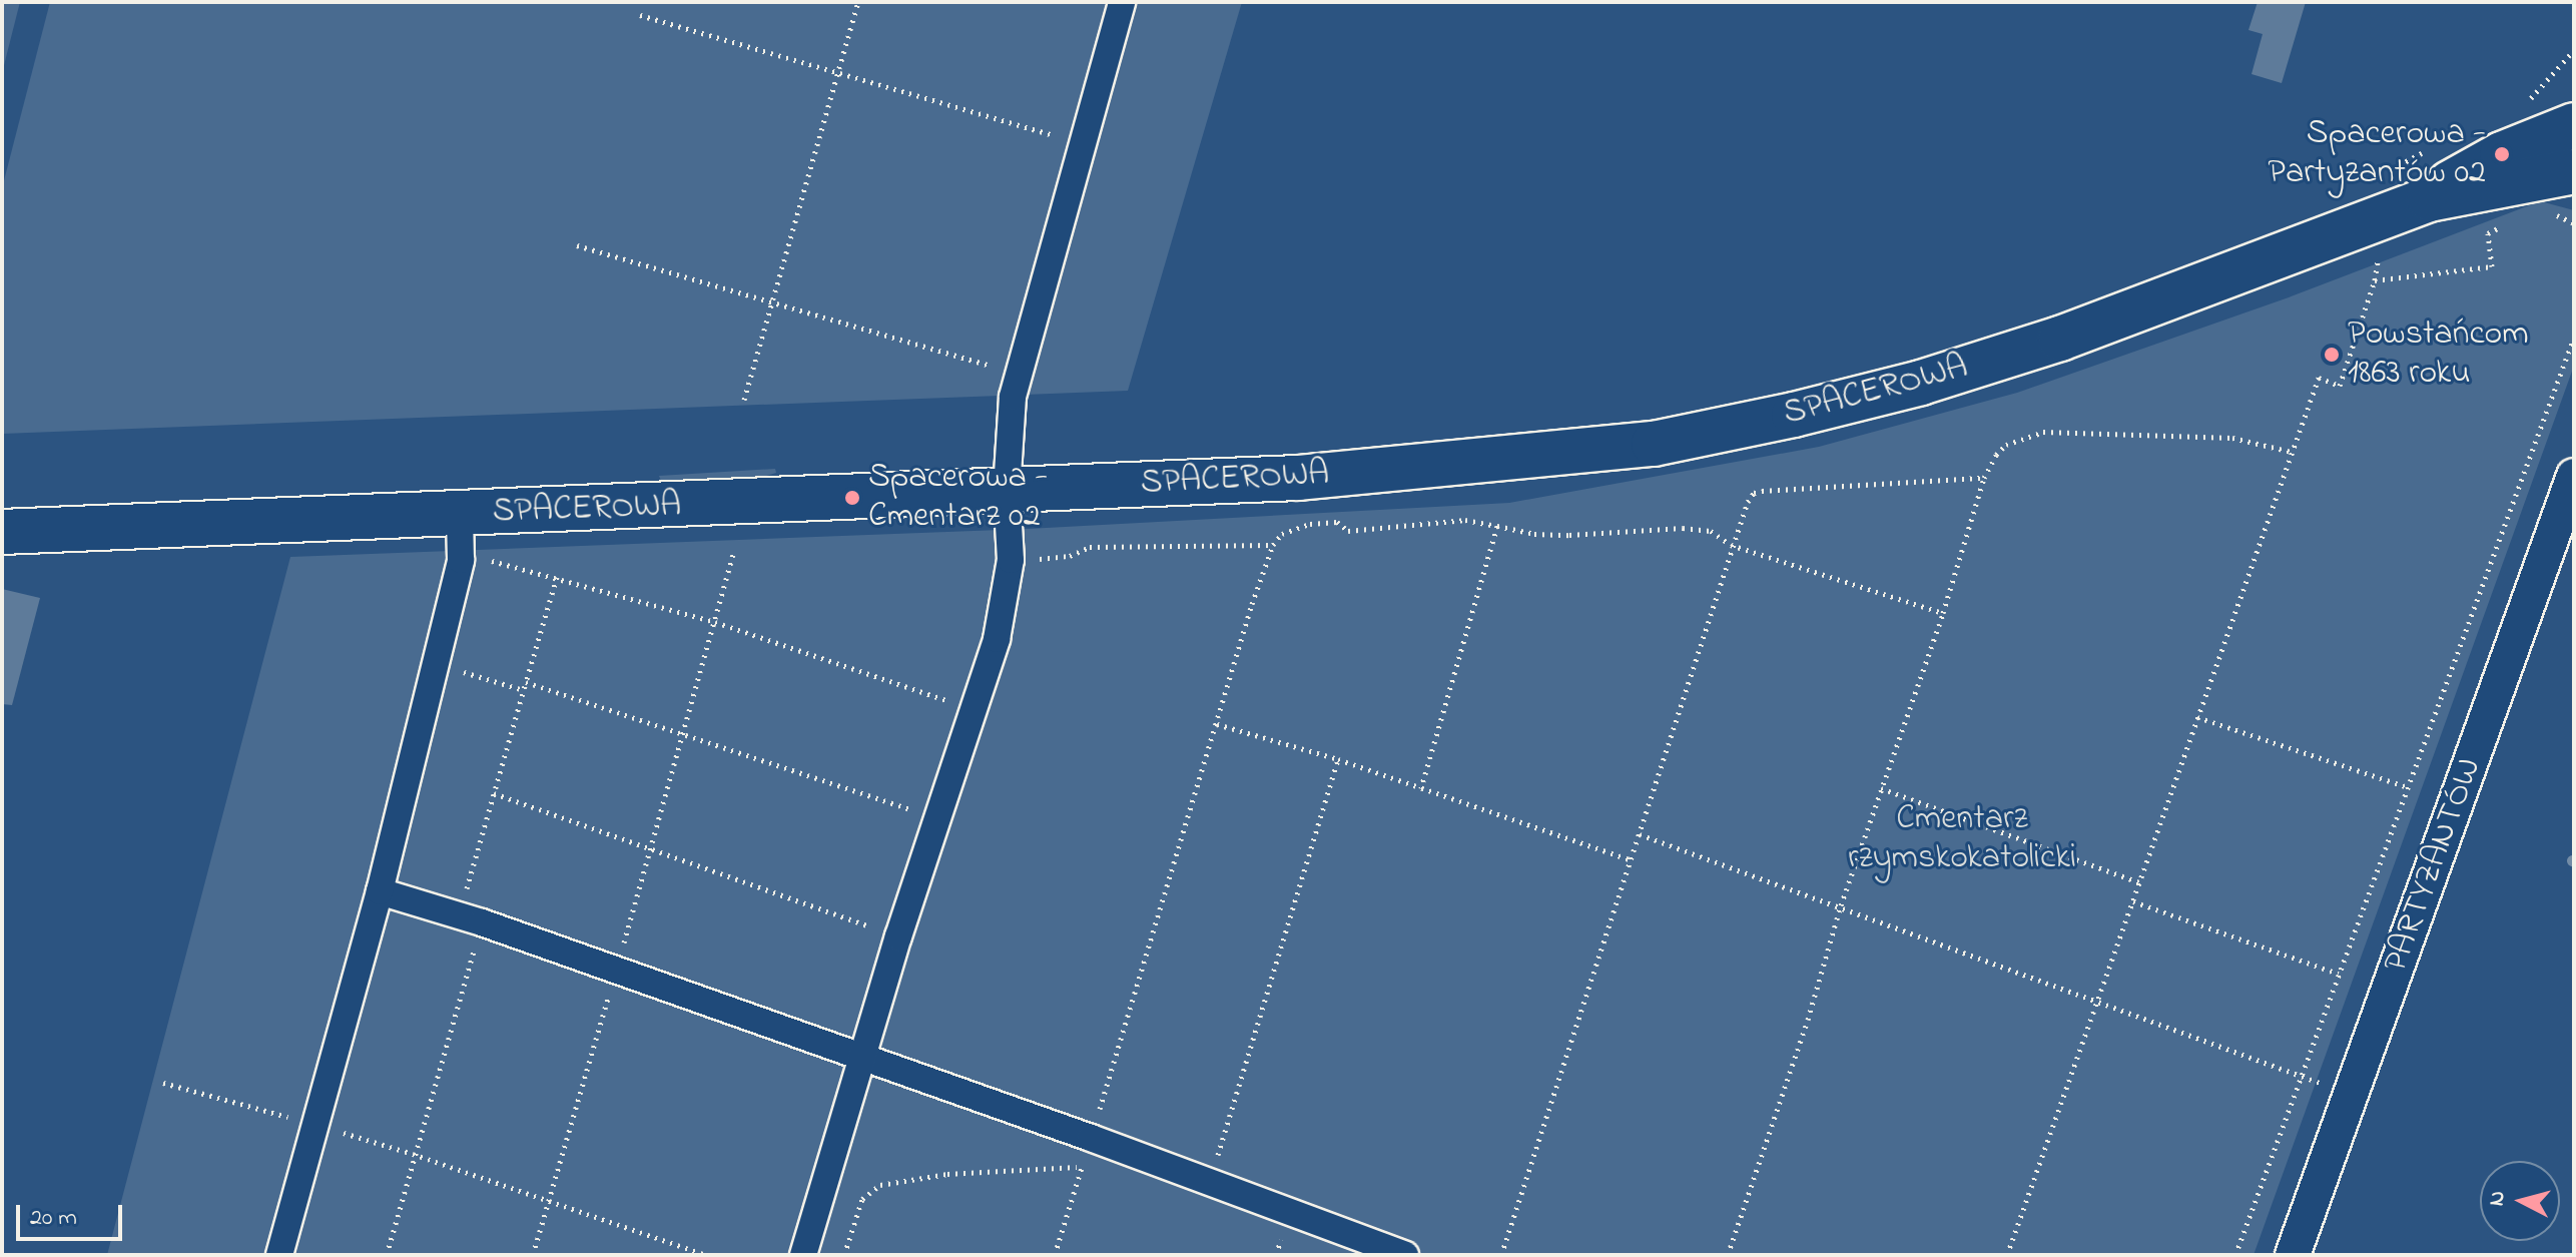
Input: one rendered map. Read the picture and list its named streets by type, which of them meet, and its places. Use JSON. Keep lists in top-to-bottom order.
{
  "streets": {
    "street": ["SPACEROWA", "PARTYZANTÓW"]
  },
  "parks": ["Cmentarz rzymskokatolicki"],
  "places": ["Spacerowa - Partyzantów 02", "Powstańcom 1863 roku", "Spacerowa - Cmentarz 02"],
  "scale_bar": "20 m",
  "north": "left"
}
